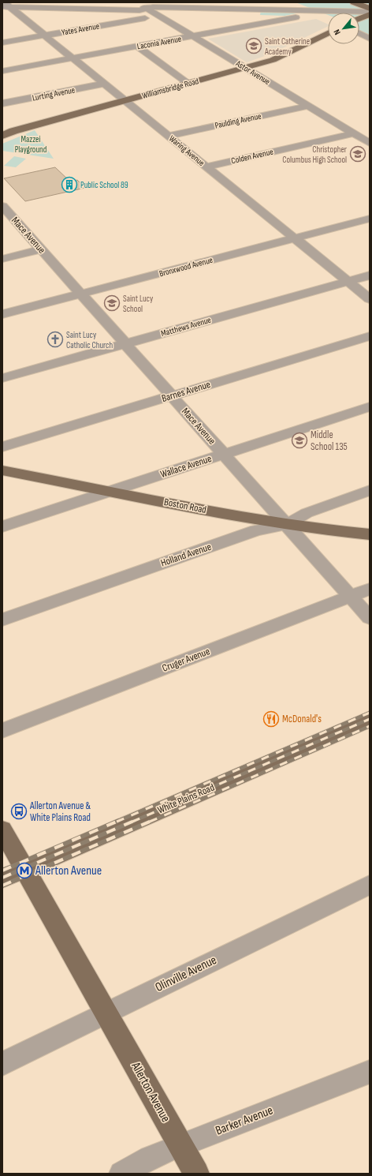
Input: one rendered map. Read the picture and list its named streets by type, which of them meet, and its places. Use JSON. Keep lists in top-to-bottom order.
{
  "streets": {
    "main road": [
      "Williamsbridge Road",
      "Boston Road",
      "White Plains Road",
      "Allerton Avenue"
    ],
    "street": [
      "Yates Avenue",
      "Laconia Avenue",
      "Astor Avenue",
      "Lurting Avenue",
      "Paulding Avenue",
      "Waring Avenue",
      "Colden Avenue",
      "Mace Avenue",
      "Bronxwood Avenue",
      "Matthews Avenue",
      "Barnes Avenue",
      "Wallace Avenue",
      "Holland Avenue",
      "Cruger Avenue",
      "Olinville Avenue",
      "Barker Avenue"
    ]
  },
  "crossings": [
    ["Yates Avenue", "Laconia Avenue"],
    ["Yates Avenue", "Astor Avenue"],
    ["Yates Avenue", "Waring Avenue"],
    ["Laconia Avenue", "Astor Avenue"],
    ["Laconia Avenue", "Waring Avenue"],
    ["Astor Avenue", "Williamsbridge Road"],
    ["Astor Avenue", "Paulding Avenue"],
    ["Astor Avenue", "Colden Avenue"],
    ["Williamsbridge Road", "Waring Avenue"],
    ["Lurting Avenue", "Waring Avenue"],
    ["Paulding Avenue", "Waring Avenue"],
    ["Waring Avenue", "Colden Avenue"],
    ["Waring Avenue", "Bronxwood Avenue"],
    ["Waring Avenue", "Matthews Avenue"],
    ["Mace Avenue", "Bronxwood Avenue"],
    ["Mace Avenue", "Matthews Avenue"],
    ["Mace Avenue", "Barnes Avenue"],
    ["Mace Avenue", "Wallace Avenue"],
    ["Mace Avenue", "Boston Road"],
    ["Mace Avenue", "Holland Avenue"],
    ["Mace Avenue", "Cruger Avenue"],
    ["Wallace Avenue", "Boston Road"],
    ["Boston Road", "Holland Avenue"],
    ["White Plains Road", "Allerton Avenue"],
    ["Olinville Avenue", "Allerton Avenue"],
    ["Allerton Avenue", "Barker Avenue"]
  ],
  "parks": ["Mazzei Playground"],
  "places": {
    "school or university": [
      "Saint Catherine Academy",
      "Christopher Columbus High School",
      "Saint Lucy School",
      "Middle School 135"
    ],
    "building": ["Public School 89"],
    "church": ["Saint Lucy Catholic Church"],
    "restaurant": ["McDonald's"],
    "bus stop": ["Allerton Avenue & White Plains Road"],
    "metro station": ["Allerton Avenue"]
  },
  "north": "bottom left"
}
